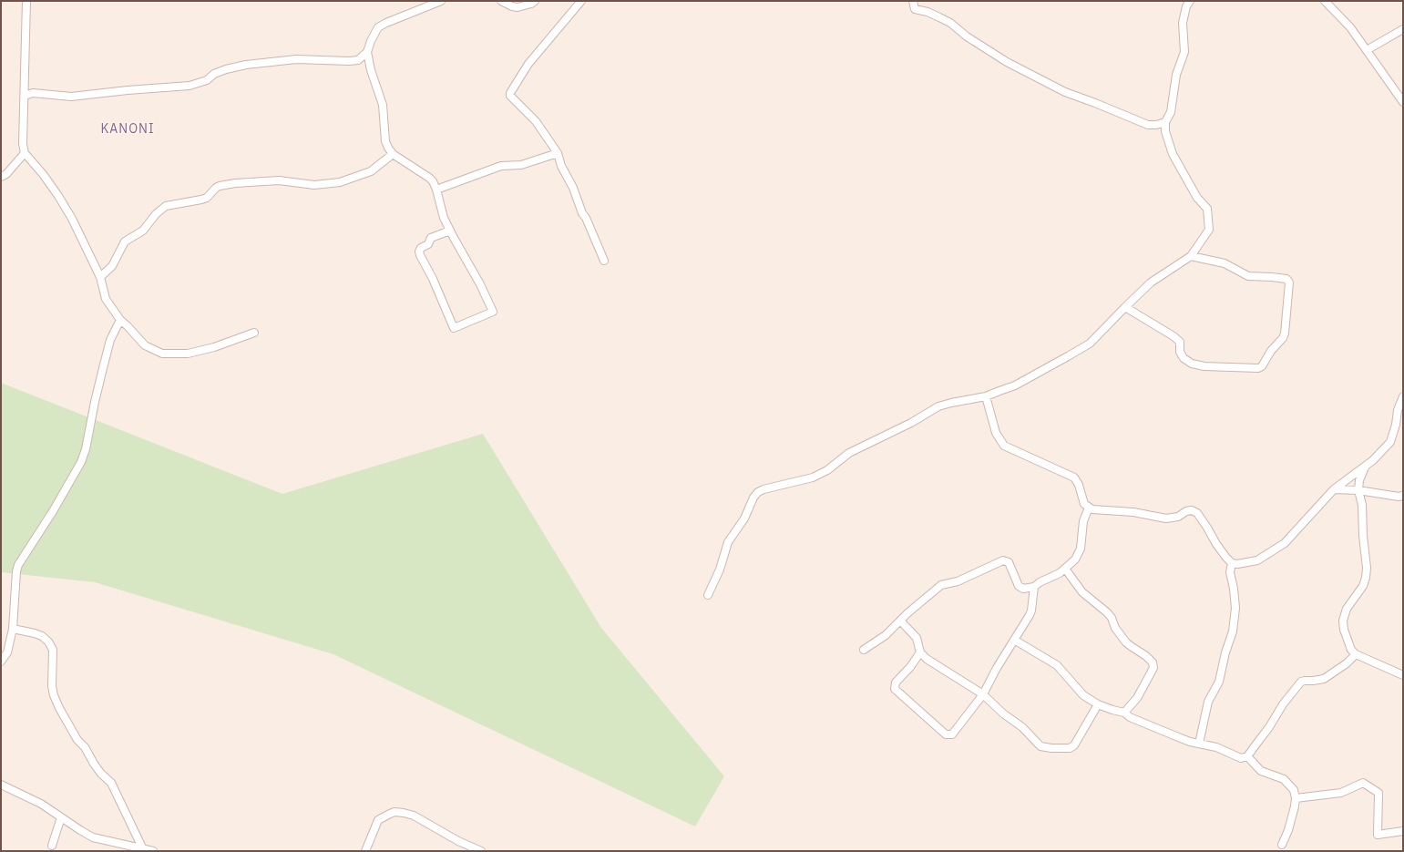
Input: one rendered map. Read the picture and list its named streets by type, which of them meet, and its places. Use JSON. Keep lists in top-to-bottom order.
{
  "districts": ["KANONI"]
}
